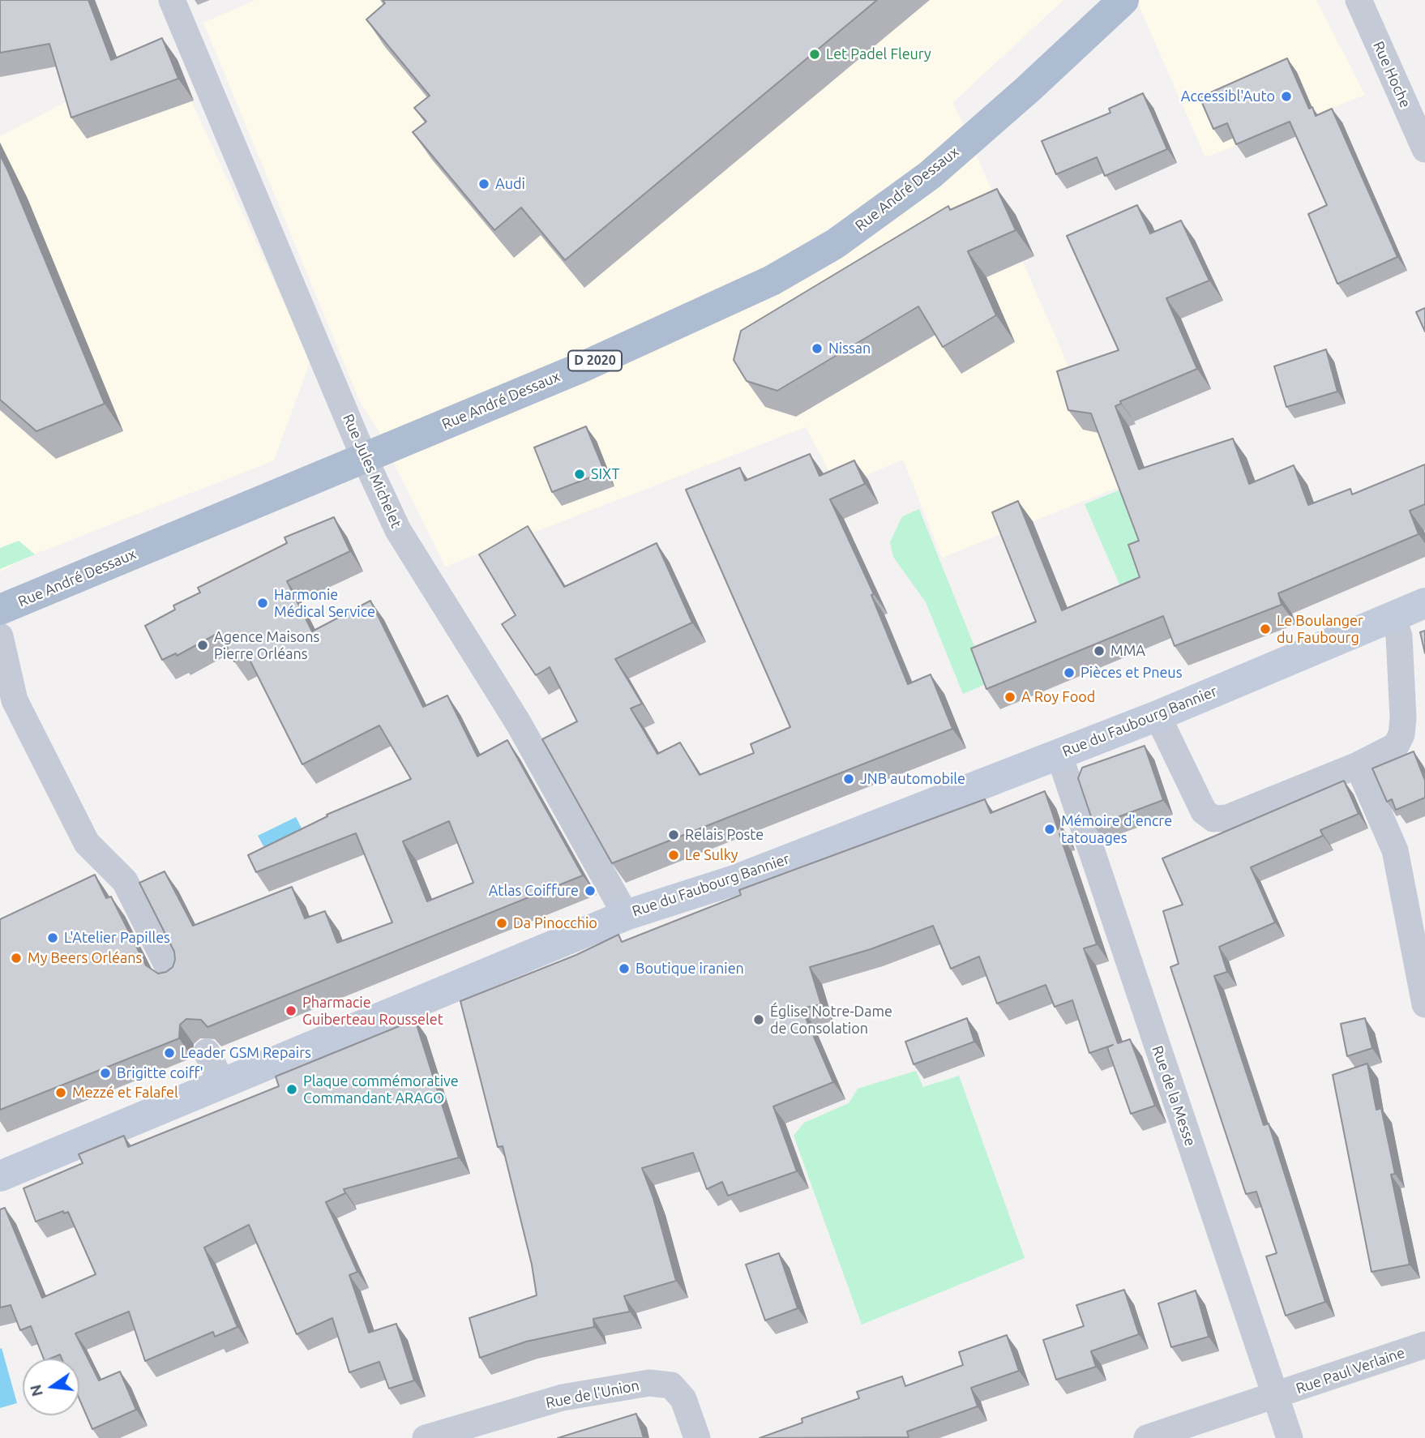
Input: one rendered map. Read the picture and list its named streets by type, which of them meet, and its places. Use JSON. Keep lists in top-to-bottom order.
{
  "streets": {
    "main road": ["Rue André Dessaux", "D 2020", "Rue du Faubourg Bannier"],
    "street": [
      "Rue Hoche",
      "Rue Jules Michelet",
      "Rue de la Messe",
      "Rue Paul Verlaine",
      "Rue de l'Union"
    ]
  },
  "crossings": [
    ["Rue André Dessaux", "Rue Jules Michelet"],
    ["Rue Jules Michelet", "Rue du Faubourg Bannier"],
    ["Rue du Faubourg Bannier", "Rue de la Messe"],
    ["Rue de la Messe", "Rue Paul Verlaine"]
  ],
  "places": [
    "Let Padel Fleury",
    "Accessibl'Auto",
    "Audi",
    "Nissan",
    "SIXT",
    "Harmonie Médical Service",
    "Le Boulanger du Faubourg",
    "Agence Maisons Pierre Orléans",
    "MMA",
    "Pièces et Pneus",
    "A Roy Food",
    "JNB automobile",
    "Mémoire d'encre tatouages",
    "Relais Poste",
    "Le Sulky",
    "Atlas Coiffure",
    "Da Pinocchio",
    "L'Atelier Papilles",
    "My Beers Orléans",
    "Boutique iranien",
    "Pharmacie Guiberteau Rousselet",
    "Église Notre-Dame de Consolation",
    "Leader GSM Repairs",
    "Brigitte coiff'",
    "Plaque commémorative Commandant ARAGO",
    "Mezzé et Falafel"
  ],
  "north": "left"
}
